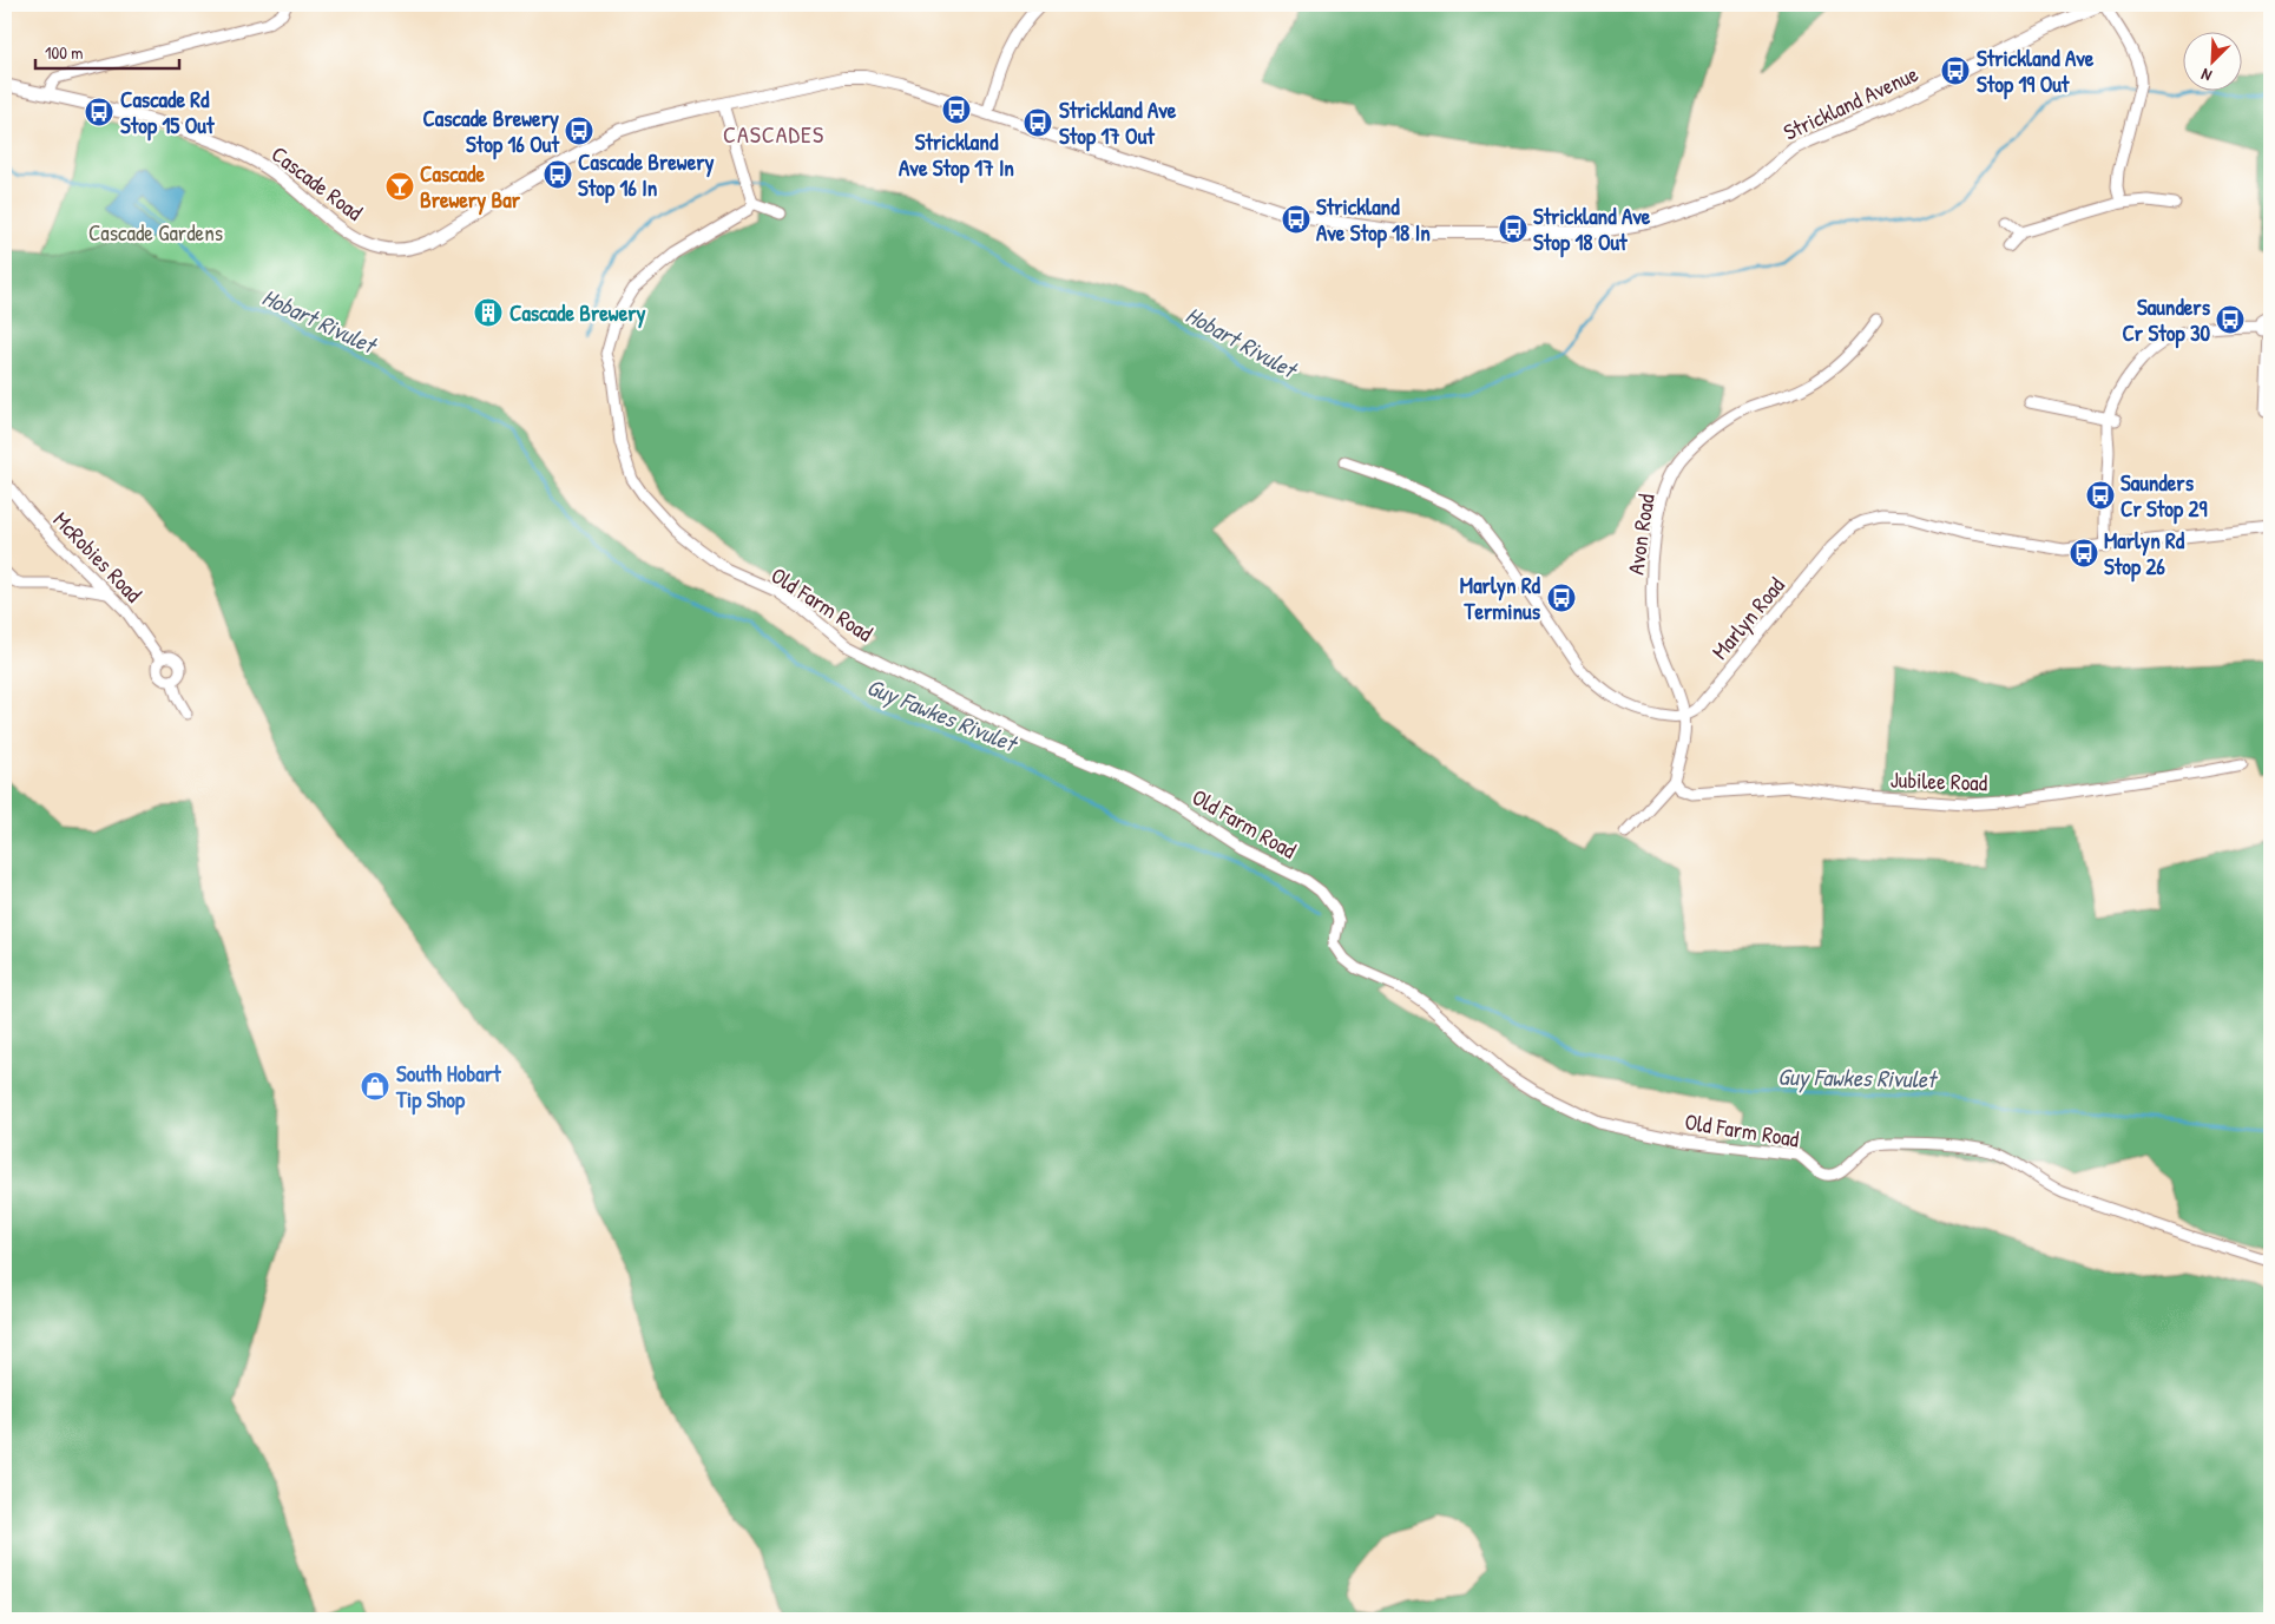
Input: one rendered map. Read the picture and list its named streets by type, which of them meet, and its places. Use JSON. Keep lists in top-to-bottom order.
{
  "streets": {
    "street": [
      "Strickland Avenue",
      "Cascade Road",
      "Avon Road",
      "McRobies Road",
      "Old Farm Road",
      "Marlyn Road",
      "Jubilee Road"
    ]
  },
  "crossings": [
    ["Strickland Avenue", "Cascade Road"],
    ["Avon Road", "Marlyn Road"]
  ],
  "districts": ["CASCADES"],
  "water": ["Hobart Rivulet", "Guy Fawkes Rivulet"],
  "parks": ["Cascade Gardens"],
  "places": {
    "bus stop": [
      "Strickland Ave Stop 19 Out",
      "Strickland Ave Stop 17 In",
      "Cascade Rd Stop 15 Out",
      "Strickland Ave Stop 17 Out",
      "Cascade Brewery Stop 16 Out",
      "Cascade Brewery Stop 16 In",
      "Strickland Ave Stop 18 In",
      "Strickland Ave Stop 18 Out",
      "Saunders Cr Stop 30",
      "Saunders Cr Stop 29",
      "Marlyn Rd Stop 26",
      "Marlyn Rd Terminus"
    ],
    "bar": ["Cascade Brewery Bar"],
    "building": ["Cascade Brewery"],
    "shop": ["South Hobart Tip Shop"]
  },
  "scale_bar": "100 m",
  "north": "bottom left"
}
